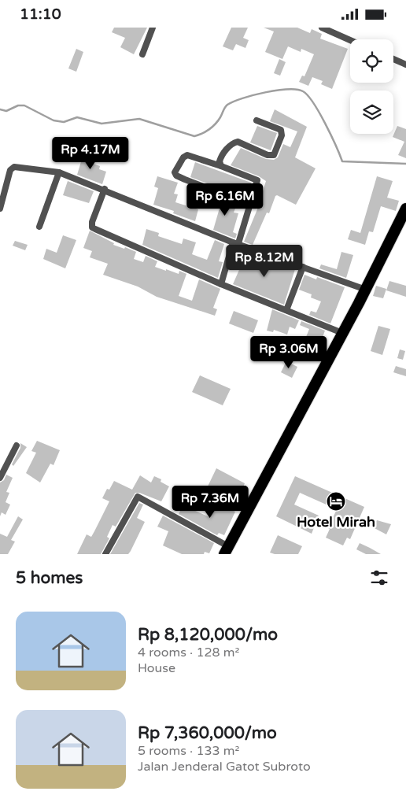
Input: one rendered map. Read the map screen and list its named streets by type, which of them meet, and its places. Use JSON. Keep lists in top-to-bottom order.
{
  "places": {
    "hotel": ["Hotel Mirah"]
  },
  "page": {
    "status": "11:10",
    "price": [
      "Rp 4.17M",
      "Rp 6.16M",
      "Rp 8.12M",
      "Rp 3.06M",
      "Rp 7.36M"
    ],
    "heading": "5 homes",
    "list": [
      {
        "name": "Rp 8,120,000/mo",
        "note": "4 rooms · 128 m² · House"
      },
      {
        "name": "Rp 7,360,000/mo",
        "note": "5 rooms · 133 m² · Jalan Jenderal Gatot Subroto"
      }
    ]
  }
}
